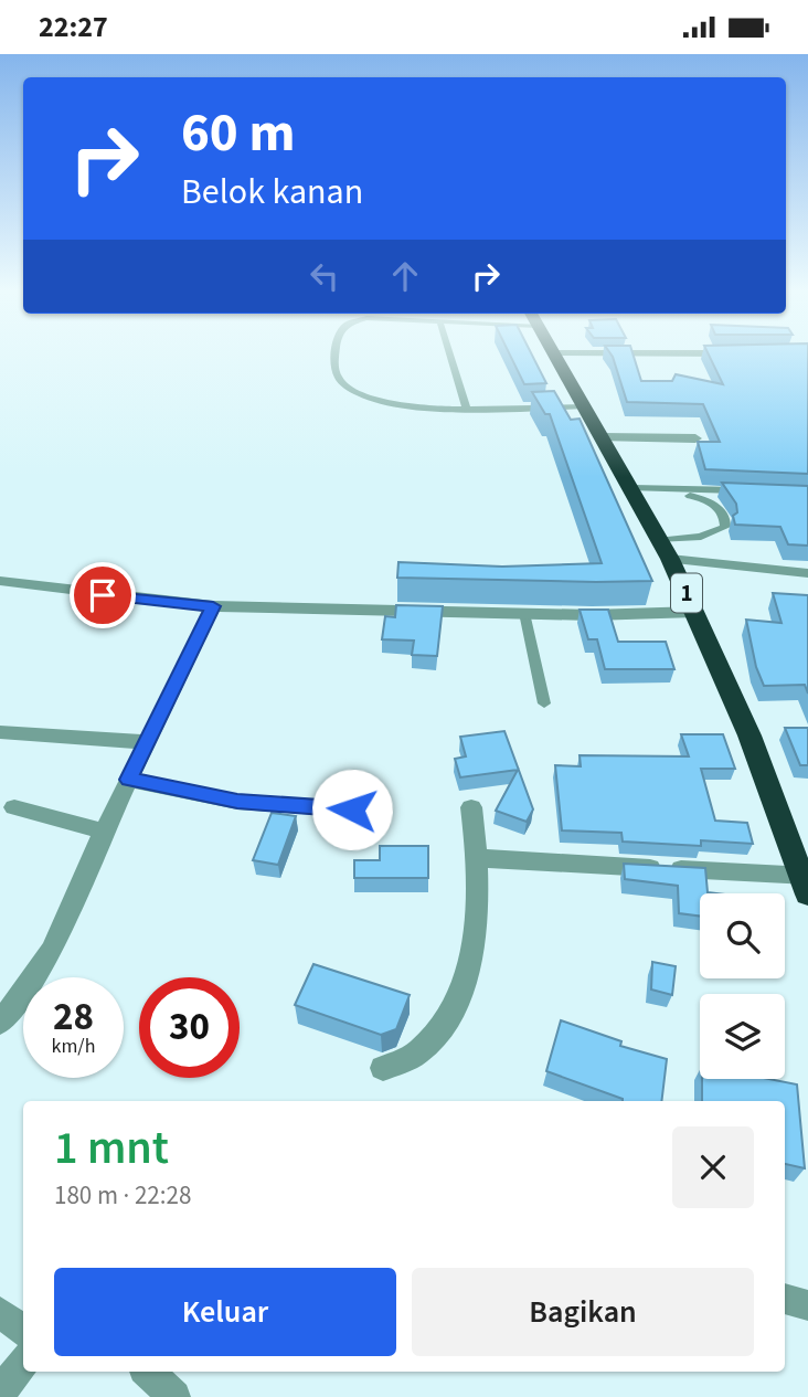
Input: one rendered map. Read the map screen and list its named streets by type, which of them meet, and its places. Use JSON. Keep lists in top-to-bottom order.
{
  "streets": {
    "highway": ["1"]
  },
  "page": {
    "status": "22:27",
    "turn": ["60 m", "Belok kanan"],
    "speed": "28 km/h",
    "limit": "30",
    "heading": ["1 mnt", "180 m · 22:28"],
    "buttons": ["Keluar", "Bagikan"]
  }
}
